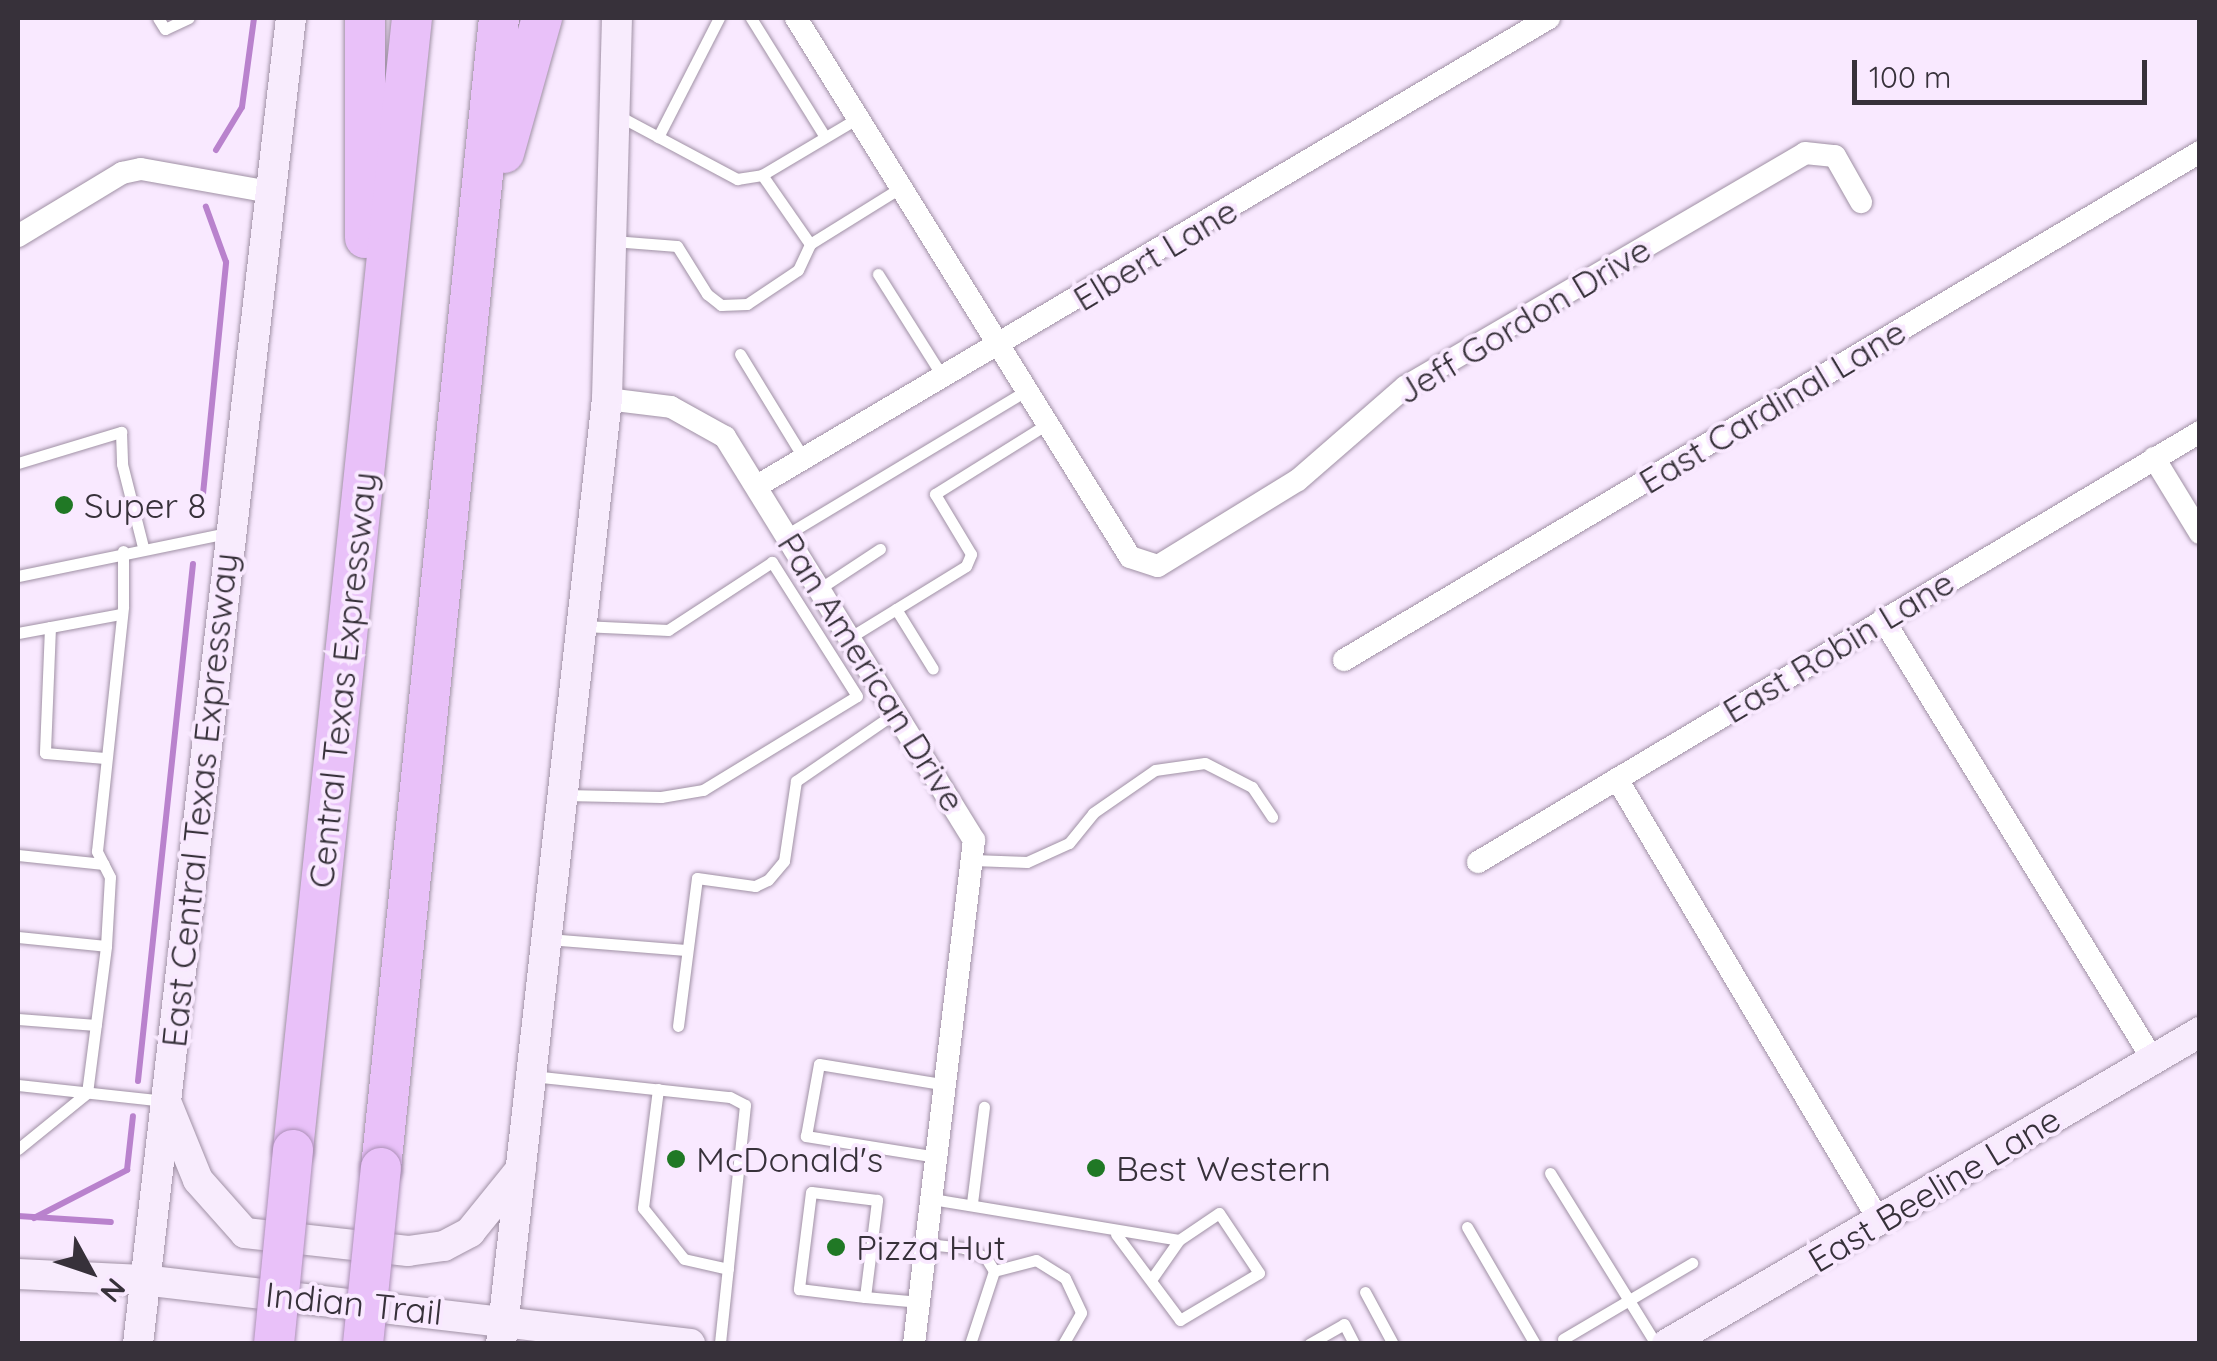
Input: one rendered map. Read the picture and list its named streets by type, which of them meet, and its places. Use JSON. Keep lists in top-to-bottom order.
{
  "streets": {
    "highway": ["Central Texas Expressway"],
    "main road": ["East Central Texas Expressway", "East Beeline Lane", "Indian Trail"],
    "street": [
      "Elbert Lane",
      "Jeff Gordon Drive",
      "East Cardinal Lane",
      "East Robin Lane",
      "Pan American Drive"
    ]
  },
  "crossings": [
    ["Elbert Lane", "Pan American Drive"],
    ["East Central Texas Expressway", "Indian Trail"]
  ],
  "places": [
    "Super 8",
    "McDonald's",
    "Best Western",
    "Pizza Hut"
  ],
  "scale_bar": "100 m",
  "north": "bottom right"
}
